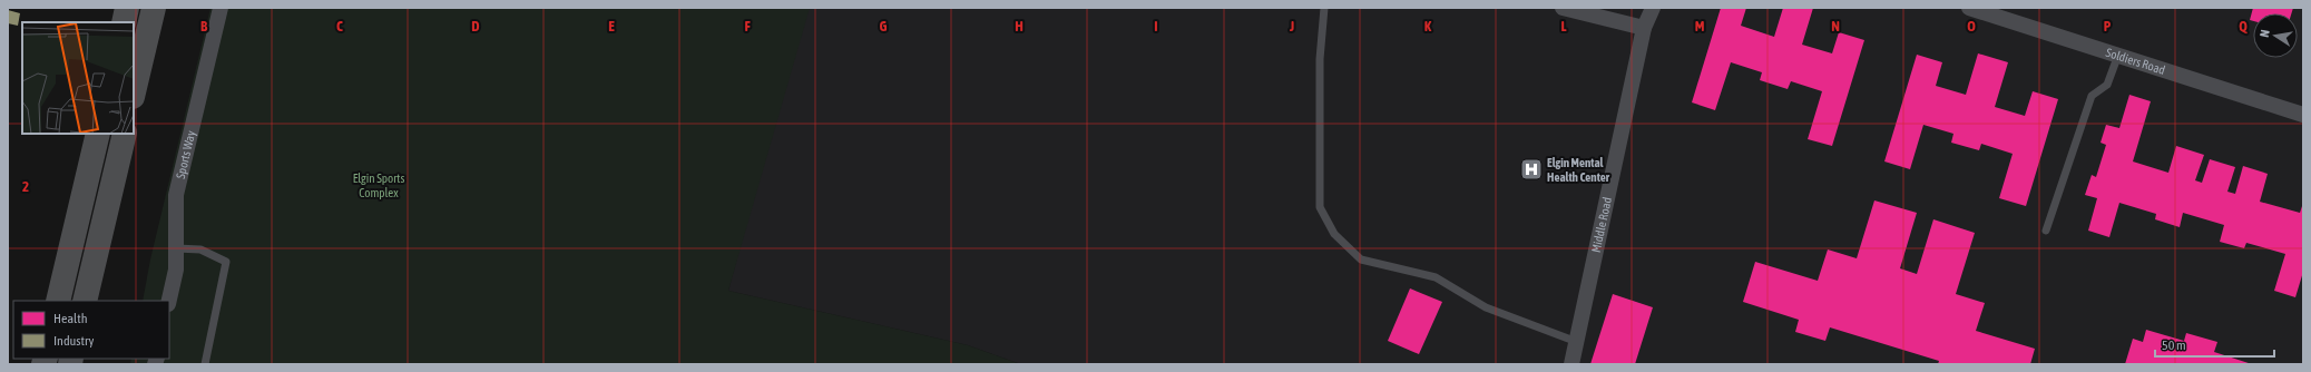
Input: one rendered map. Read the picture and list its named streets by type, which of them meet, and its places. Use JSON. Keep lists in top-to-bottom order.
{
  "streets": {
    "street": ["Soldiers Road", "Sports Way", "Middle Road"]
  },
  "parks": ["Elgin Sports Complex"],
  "places": {
    "hospital": ["Elgin Mental Health Center"]
  },
  "legend": ["Health", "Industry"],
  "scale_bar": "50 m",
  "north": "left",
  "grid": {
    "columns": [
      "B",
      "C",
      "D",
      "E",
      "F",
      "G",
      "H",
      "I",
      "J",
      "K",
      "L",
      "M",
      "N",
      "O",
      "P",
      "Q"
    ],
    "rows": ["2"]
  }
}
